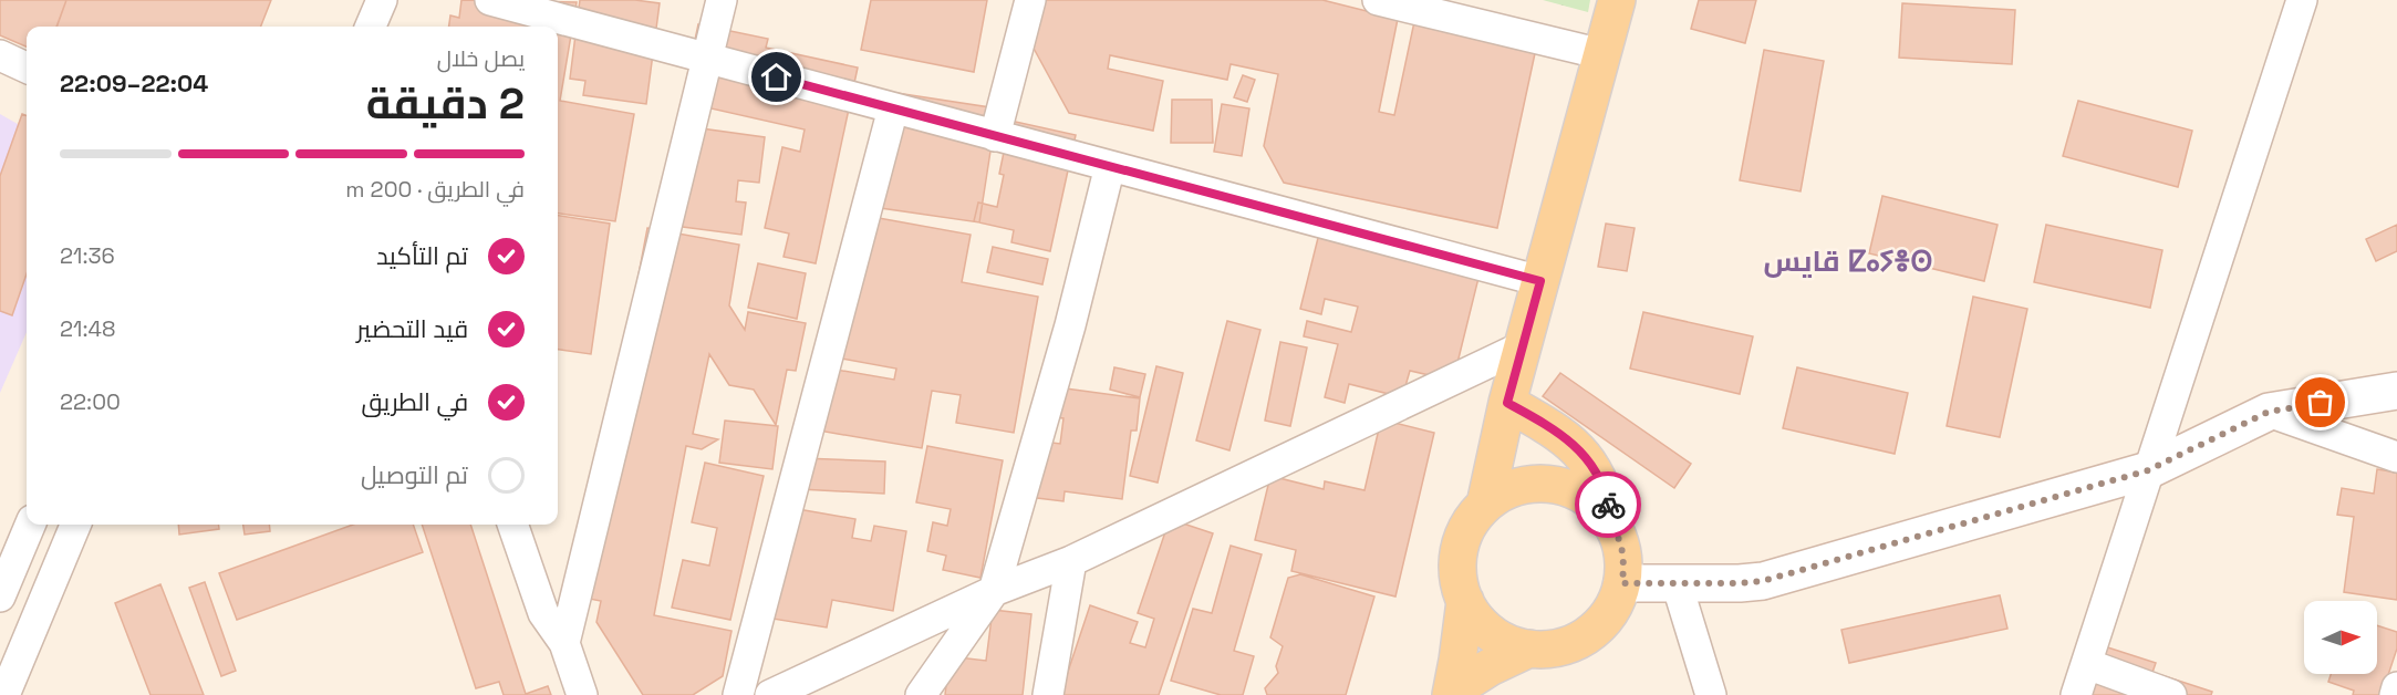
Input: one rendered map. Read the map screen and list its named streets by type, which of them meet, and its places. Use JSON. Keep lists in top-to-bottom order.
{
  "districts": ["قايس ⵇⴰⵢⴻⵙ"],
  "north": "right",
  "page": {
    "heading": ["2 دقيقة", "يصل خلال", "22:04–22:09"],
    "bar": "في الطريق · 200 m",
    "list": [
      ["تم التأكيد", "21:36"],
      ["قيد التحضير", "21:48"],
      ["في الطريق", "22:00"],
      "تم التوصيل"
    ]
  }
}
